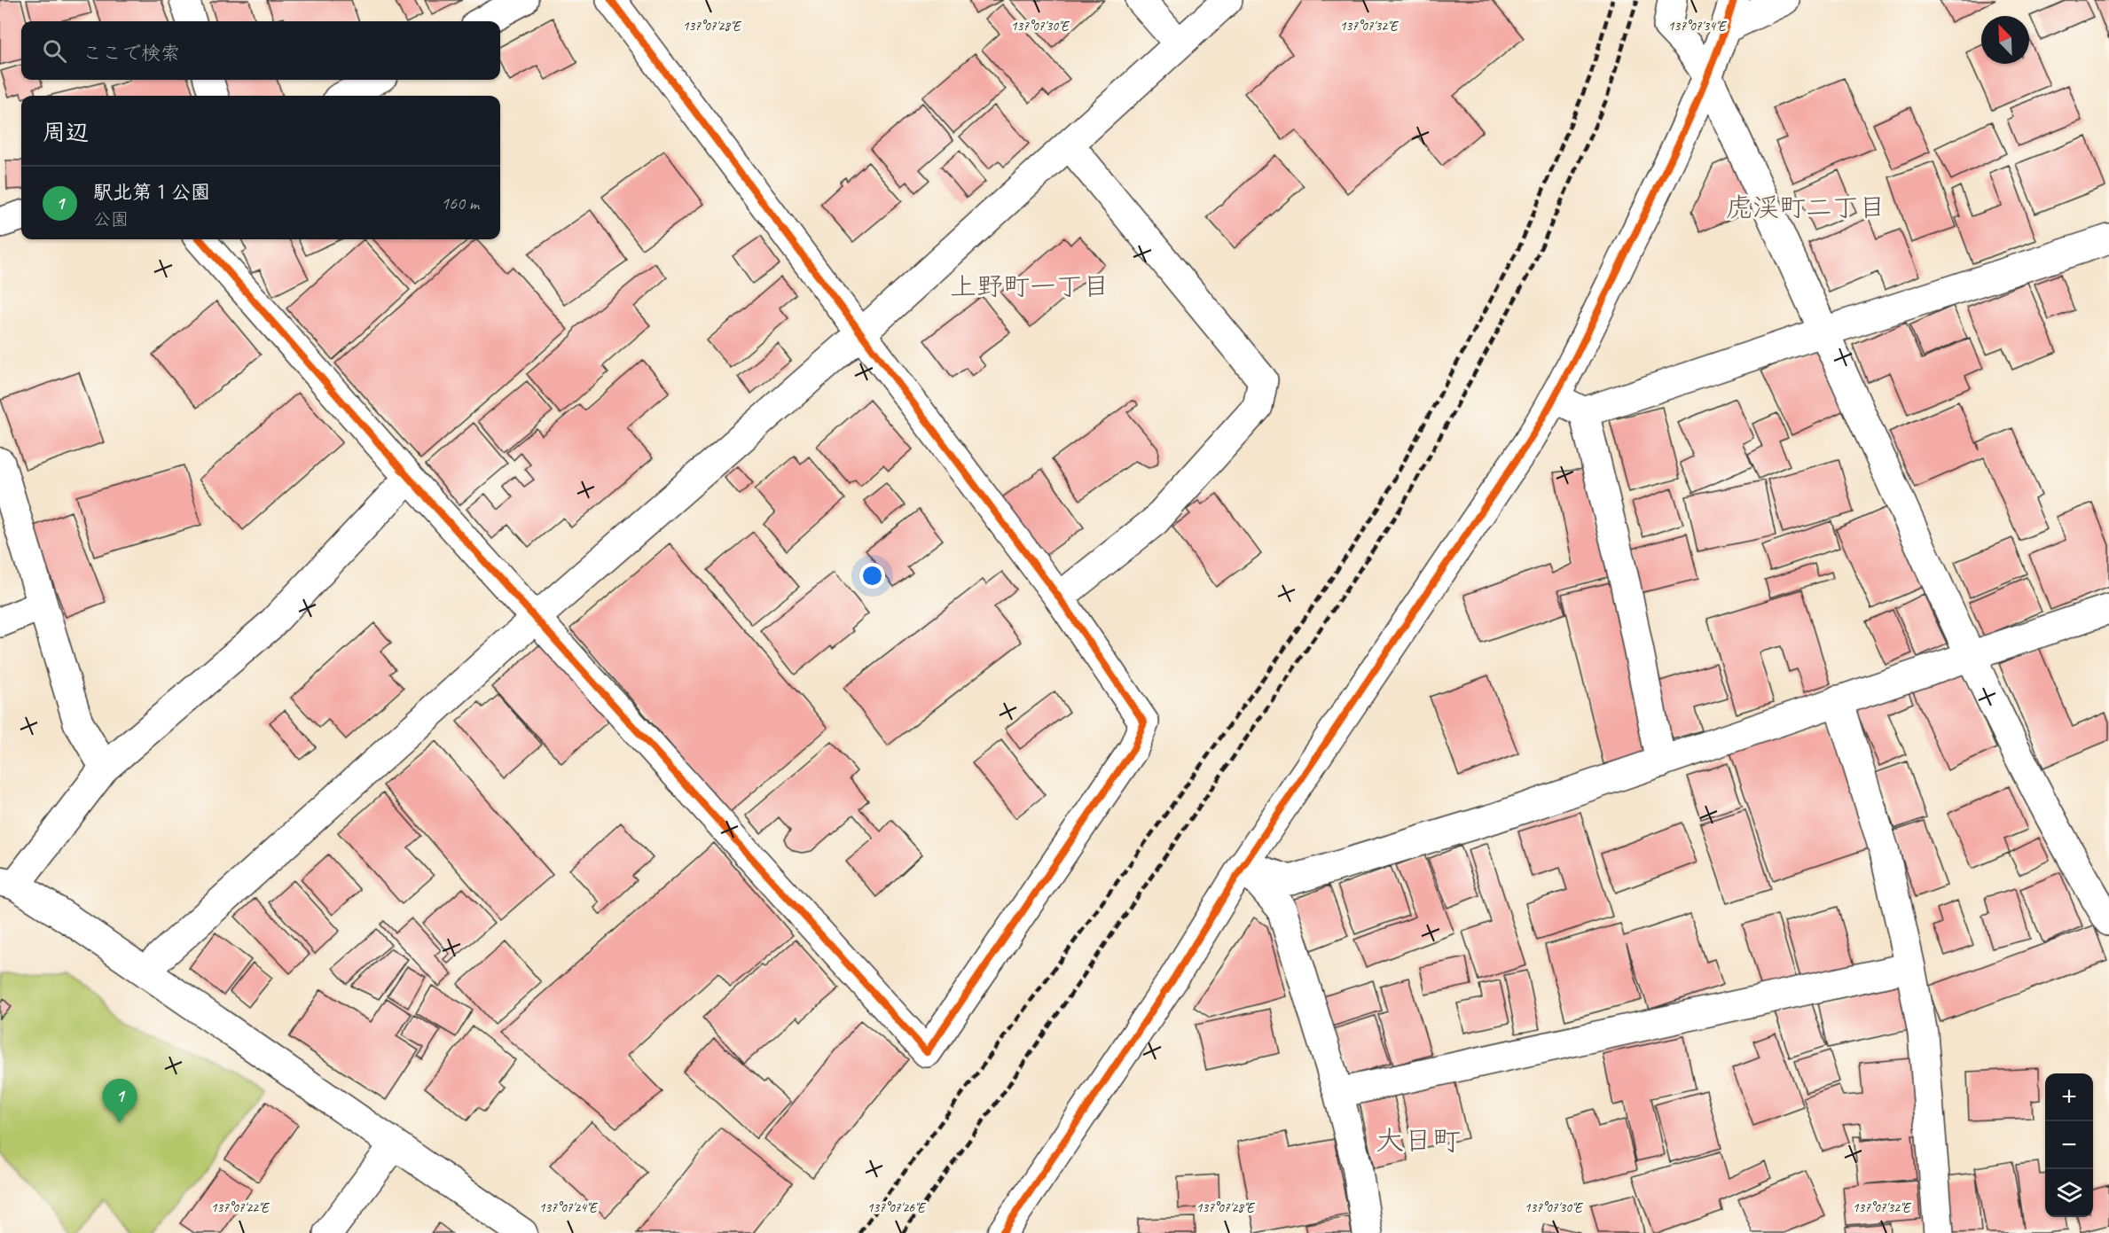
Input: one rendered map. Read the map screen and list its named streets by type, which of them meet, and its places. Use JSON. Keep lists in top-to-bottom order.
{
  "districts": ["虎渓町二丁目", "上野町一丁目", "大日町"],
  "north": "top left",
  "page": {
    "search": "ここで検索",
    "heading": "周辺",
    "list": [
      {
        "mark": "1",
        "name": "駅北第１公園",
        "note": "公園",
        "value": "160 m"
      }
    ],
    "map_buttons": ["+", "−"],
    "pins": "1"
  },
  "coordinates": [
    "137°07'28\"E",
    "137°07'30\"E",
    "137°07'32\"E",
    "137°07'34\"E",
    "137°07'22\"E",
    "137°07'24\"E",
    "137°07'26\"E"
  ]
}
